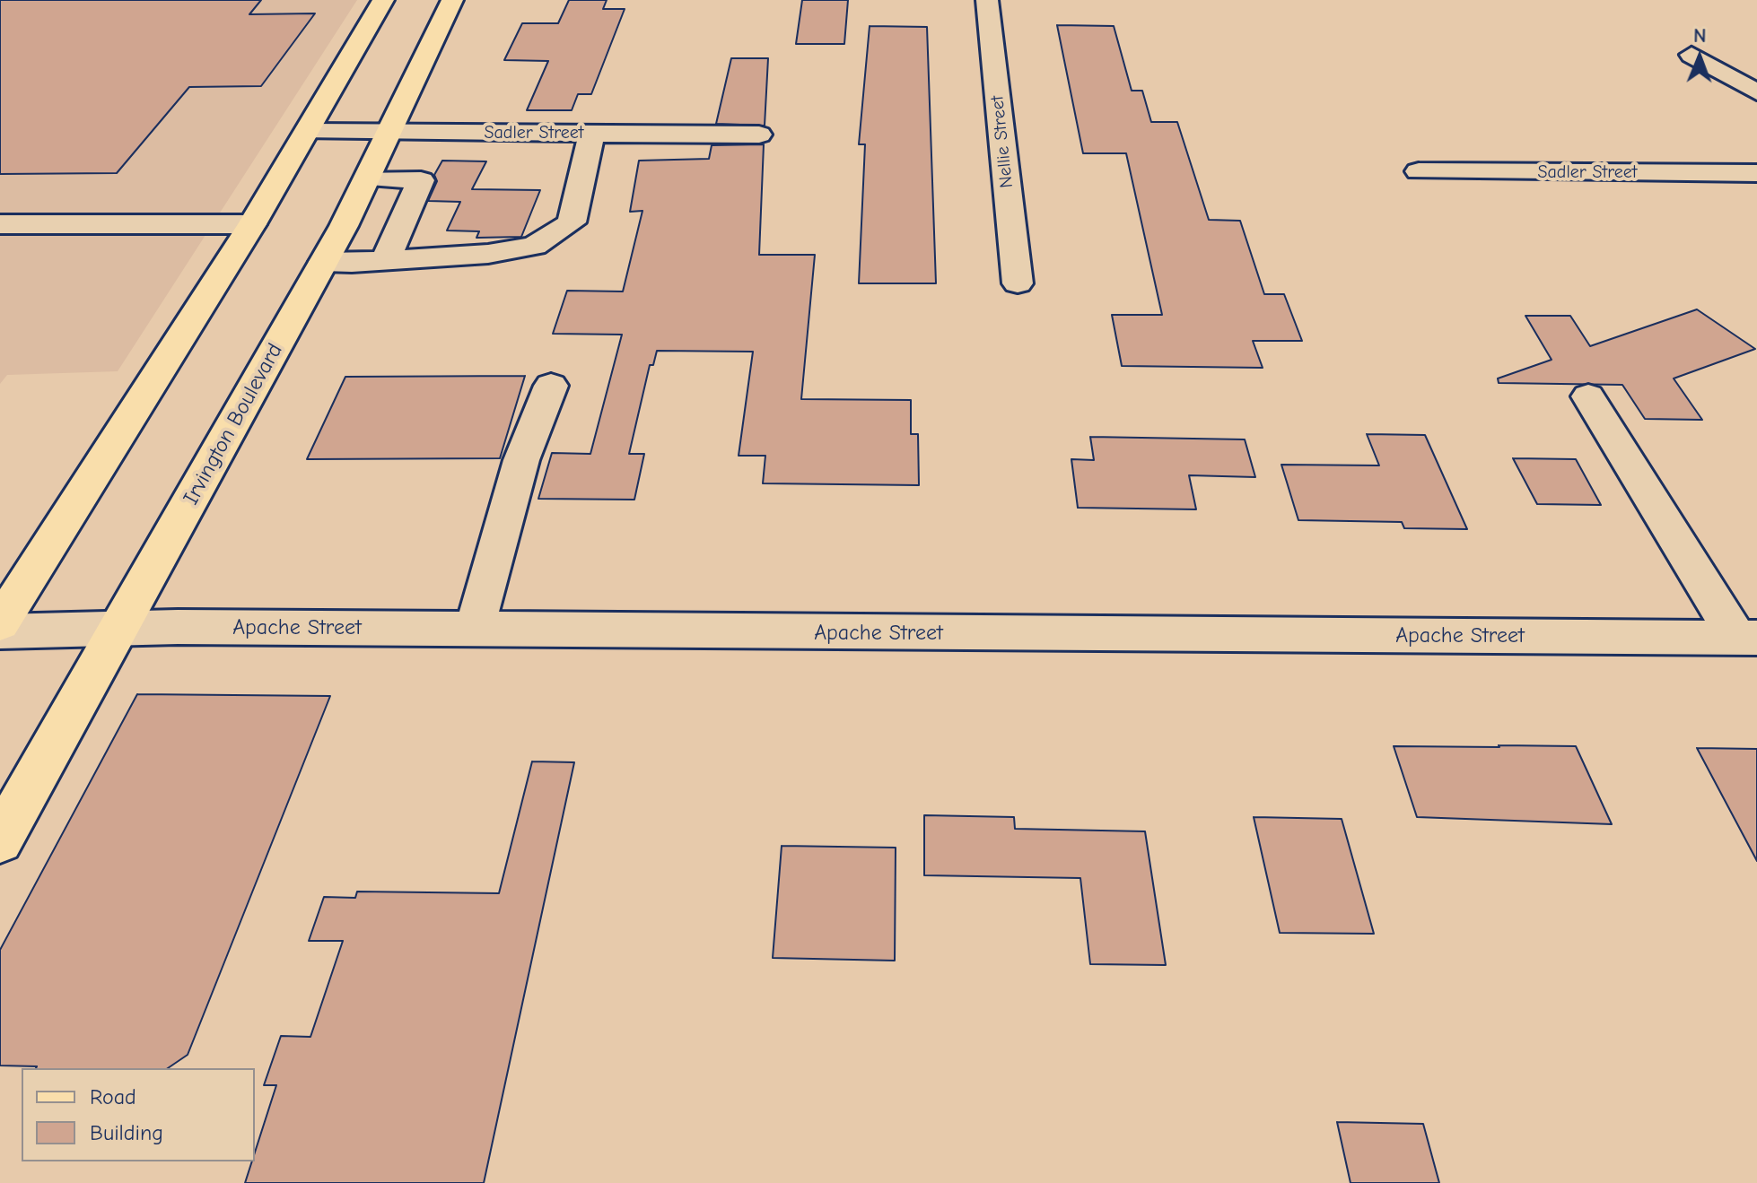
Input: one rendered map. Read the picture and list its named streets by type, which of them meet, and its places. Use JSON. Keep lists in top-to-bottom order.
{
  "streets": {
    "main road": ["Irvington Boulevard"],
    "street": ["Sadler Street", "Nellie Street", "Apache Street"]
  },
  "crossings": [
    ["Sadler Street", "Irvington Boulevard"],
    ["Irvington Boulevard", "Apache Street"]
  ],
  "legend": ["Road", "Building"],
  "north": "top"
}
